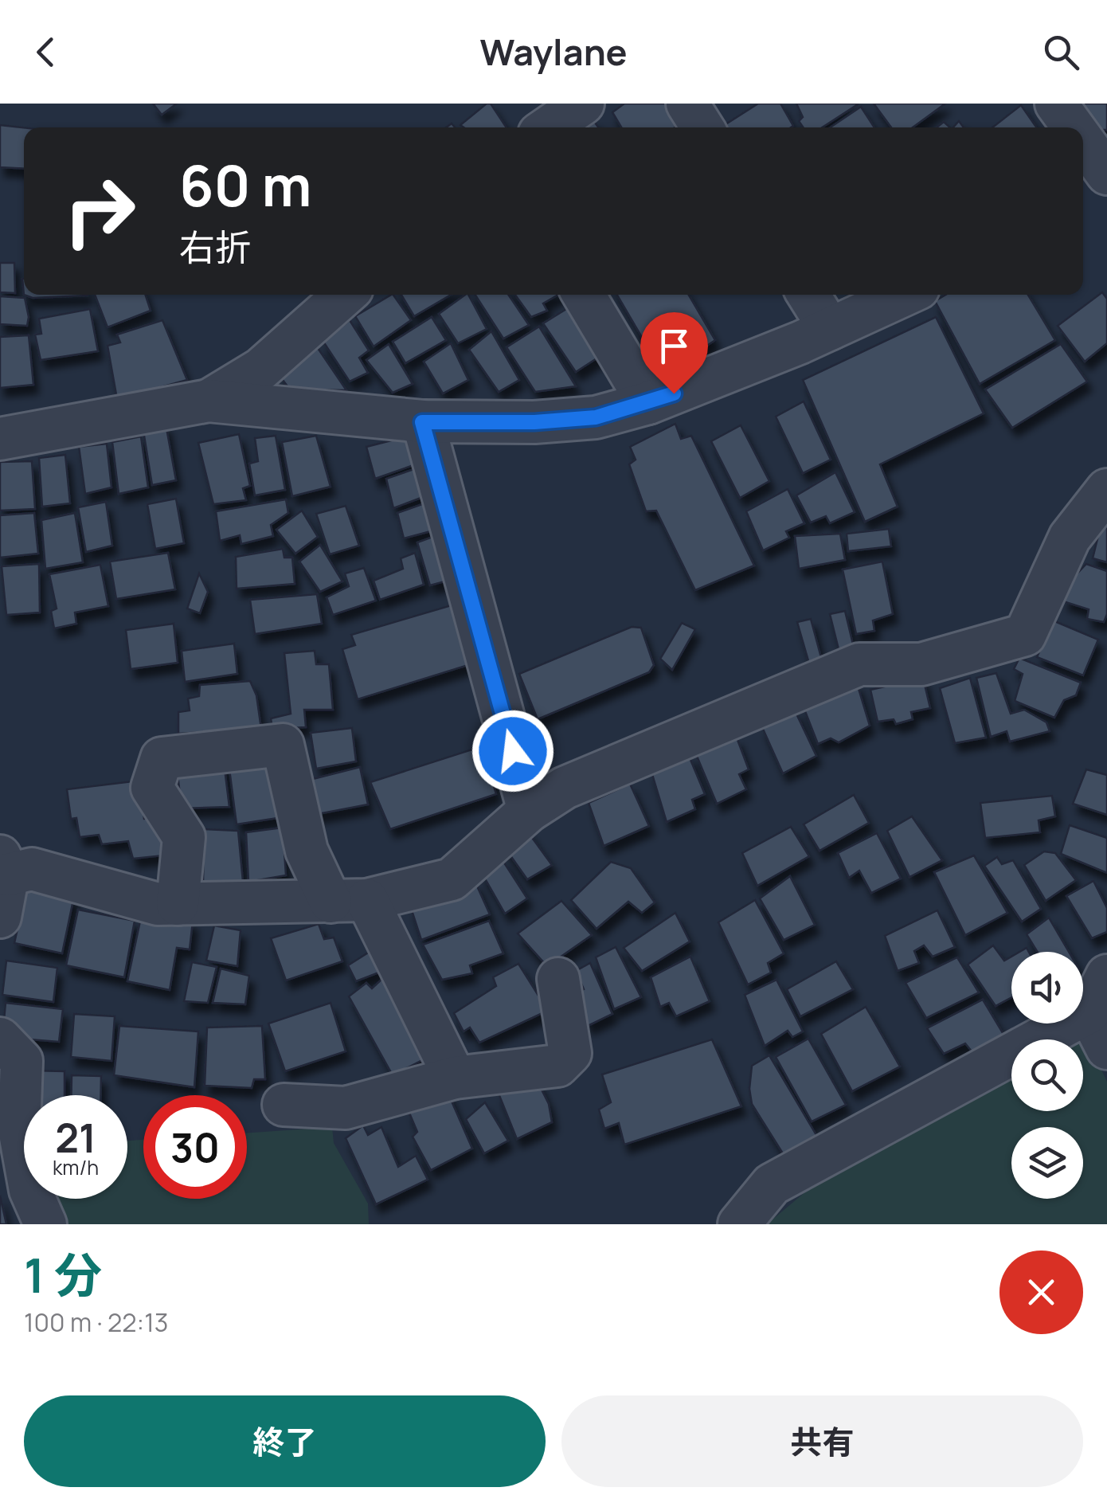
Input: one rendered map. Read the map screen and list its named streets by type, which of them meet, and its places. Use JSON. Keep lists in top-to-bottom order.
{
  "page": {
    "header": "Waylane",
    "turn": ["60 m", "右折"],
    "speed": "21 km/h",
    "limit": "30",
    "heading": ["1 分", "100 m · 22:13"],
    "buttons": ["終了", "共有"]
  }
}
